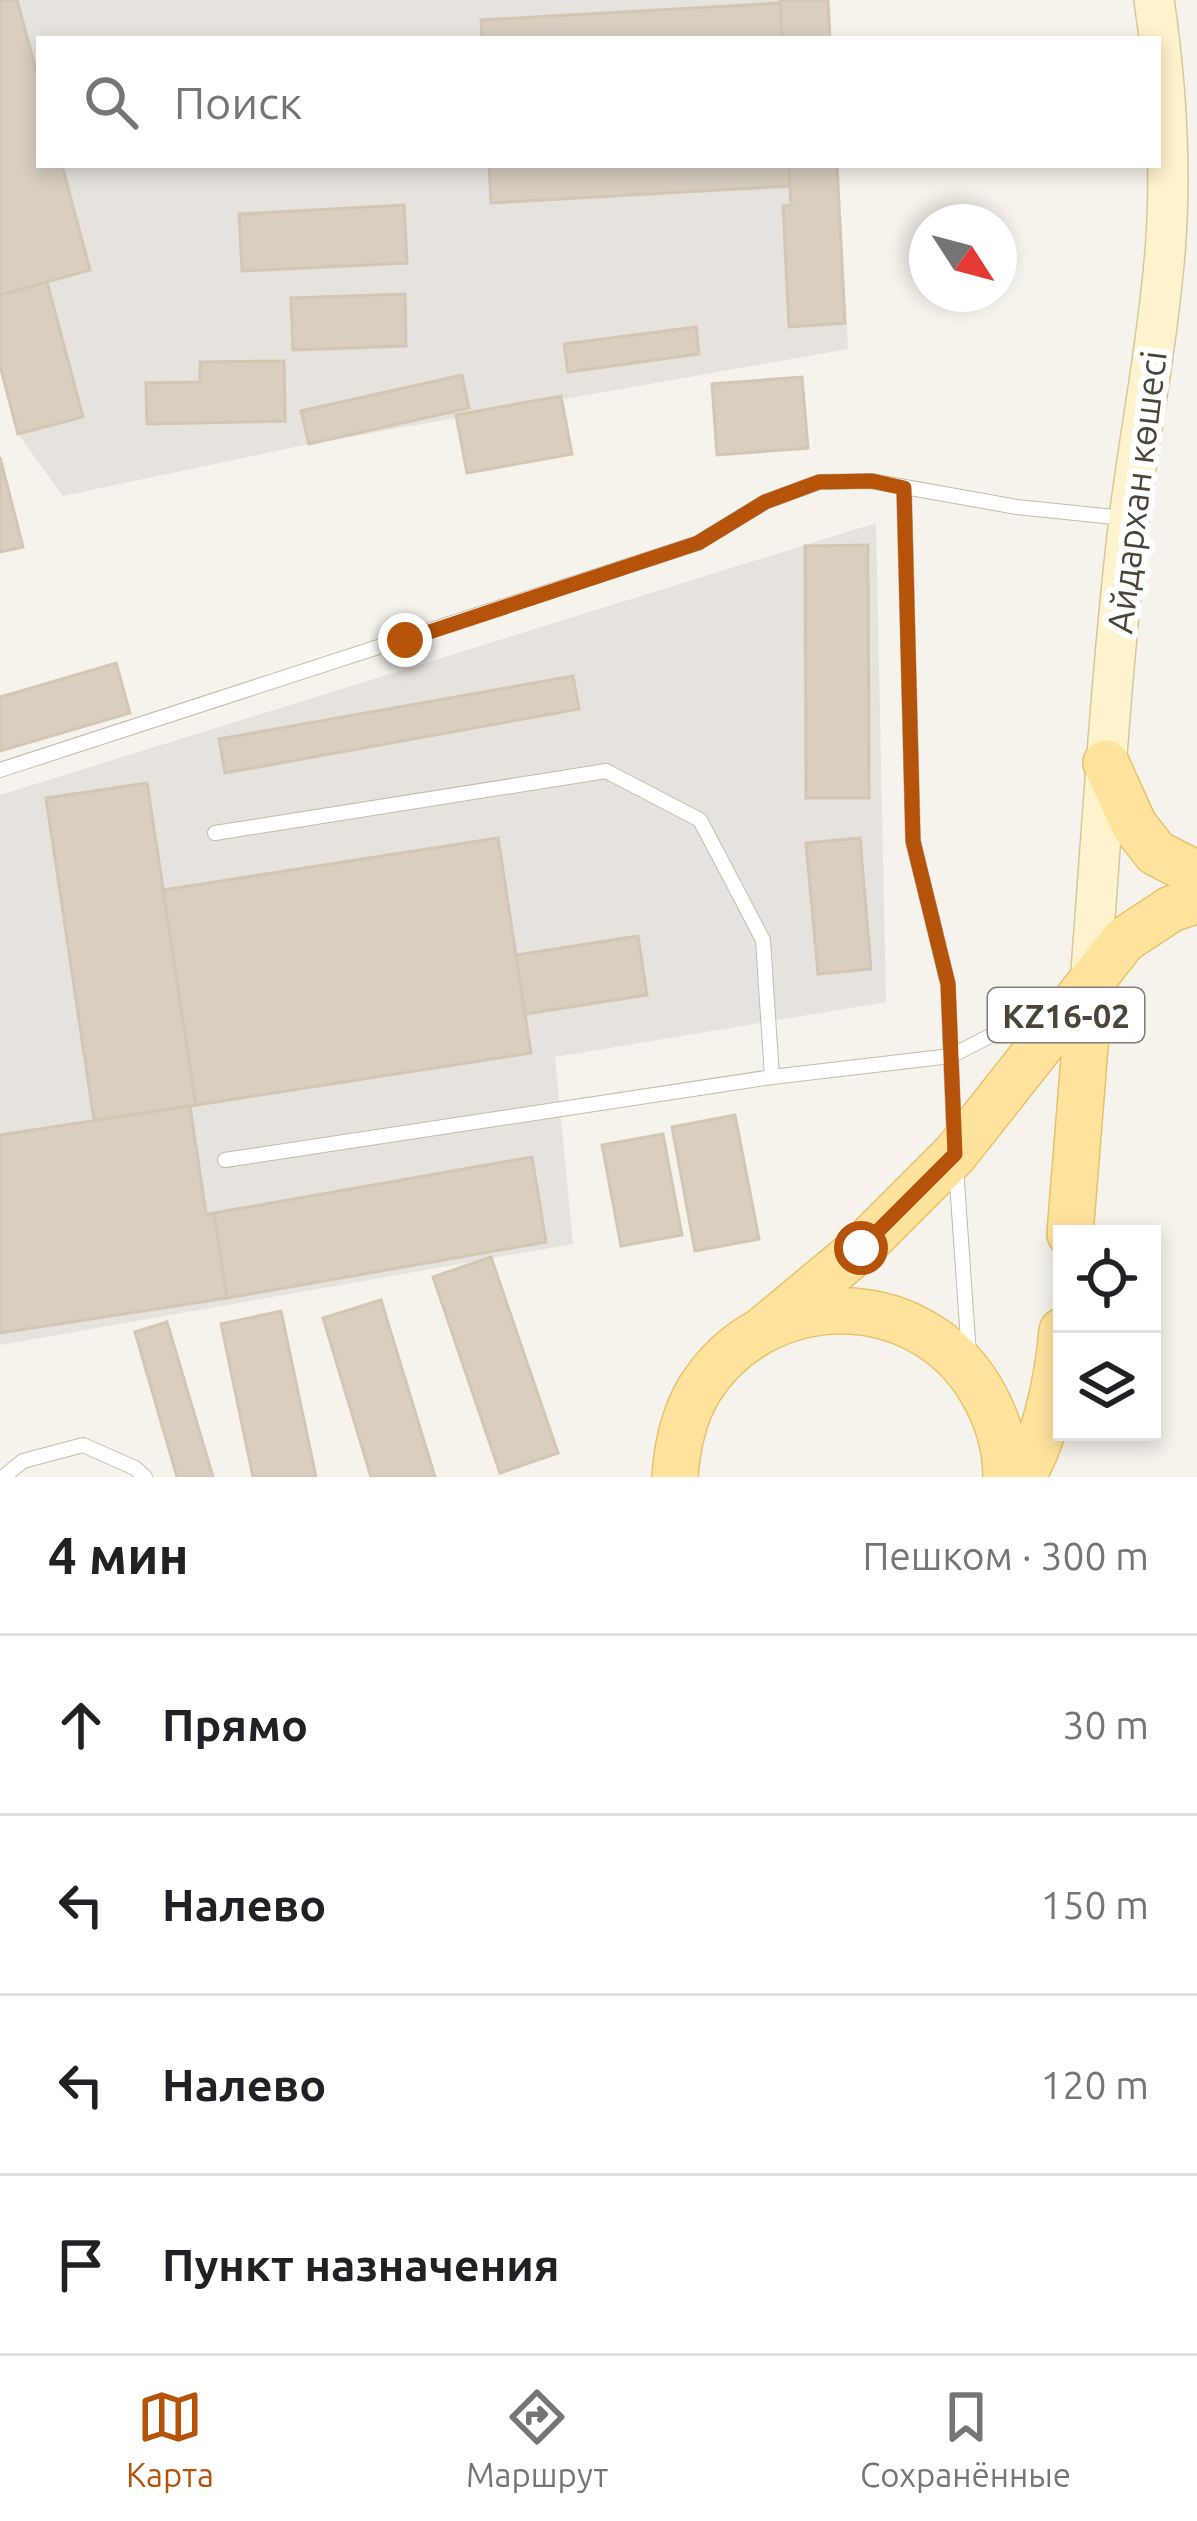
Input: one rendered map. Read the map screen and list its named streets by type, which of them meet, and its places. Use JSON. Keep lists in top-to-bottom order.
{
  "streets": {
    "main road": ["KZ16-02"],
    "street": ["Айдархан көшесі"]
  },
  "crossings": [
    ["Айдархан көшесі", "KZ16-02"]
  ],
  "north": "bottom right",
  "page": {
    "search": "Поиск",
    "heading": ["4 мин", "Пешком · 300 m"],
    "list": [
      ["Прямо", "30 m"],
      ["Налево", "150 m"],
      ["Налево", "120 m"],
      "Пункт назначения"
    ],
    "nav": ["Карта", "Маршрут", "Сохранённые"]
  }
}
